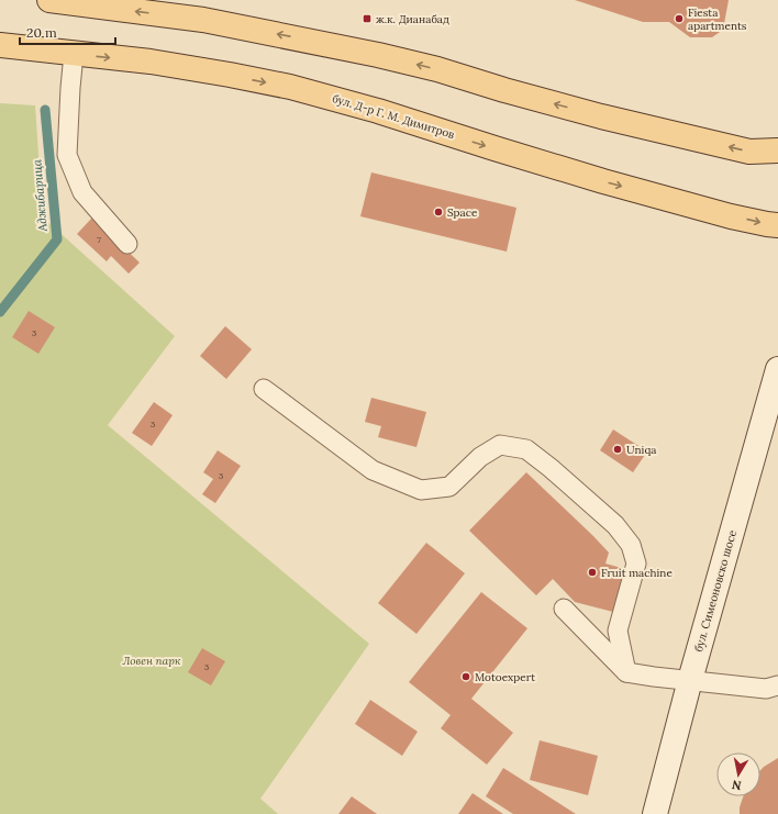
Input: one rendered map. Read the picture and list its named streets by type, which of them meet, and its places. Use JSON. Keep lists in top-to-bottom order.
{
  "streets": {
    "main road": ["бул. Д-р Г. М. Димитров", "бул. Симеоновско шосе"]
  },
  "water": ["Аджибарица"],
  "parks": ["Ловен парк"],
  "places": {
    "transit": ["ж.к. Дианабад"],
    "other": [
      "Fiesta apartments",
      "Space",
      "Uniqa",
      "Fruit machine",
      "Motoexpert"
    ]
  },
  "house_numbers": [
    "7",
    "3",
    "3",
    "3",
    "3"
  ],
  "scale_bar": "20 m",
  "north": "bottom"
}
